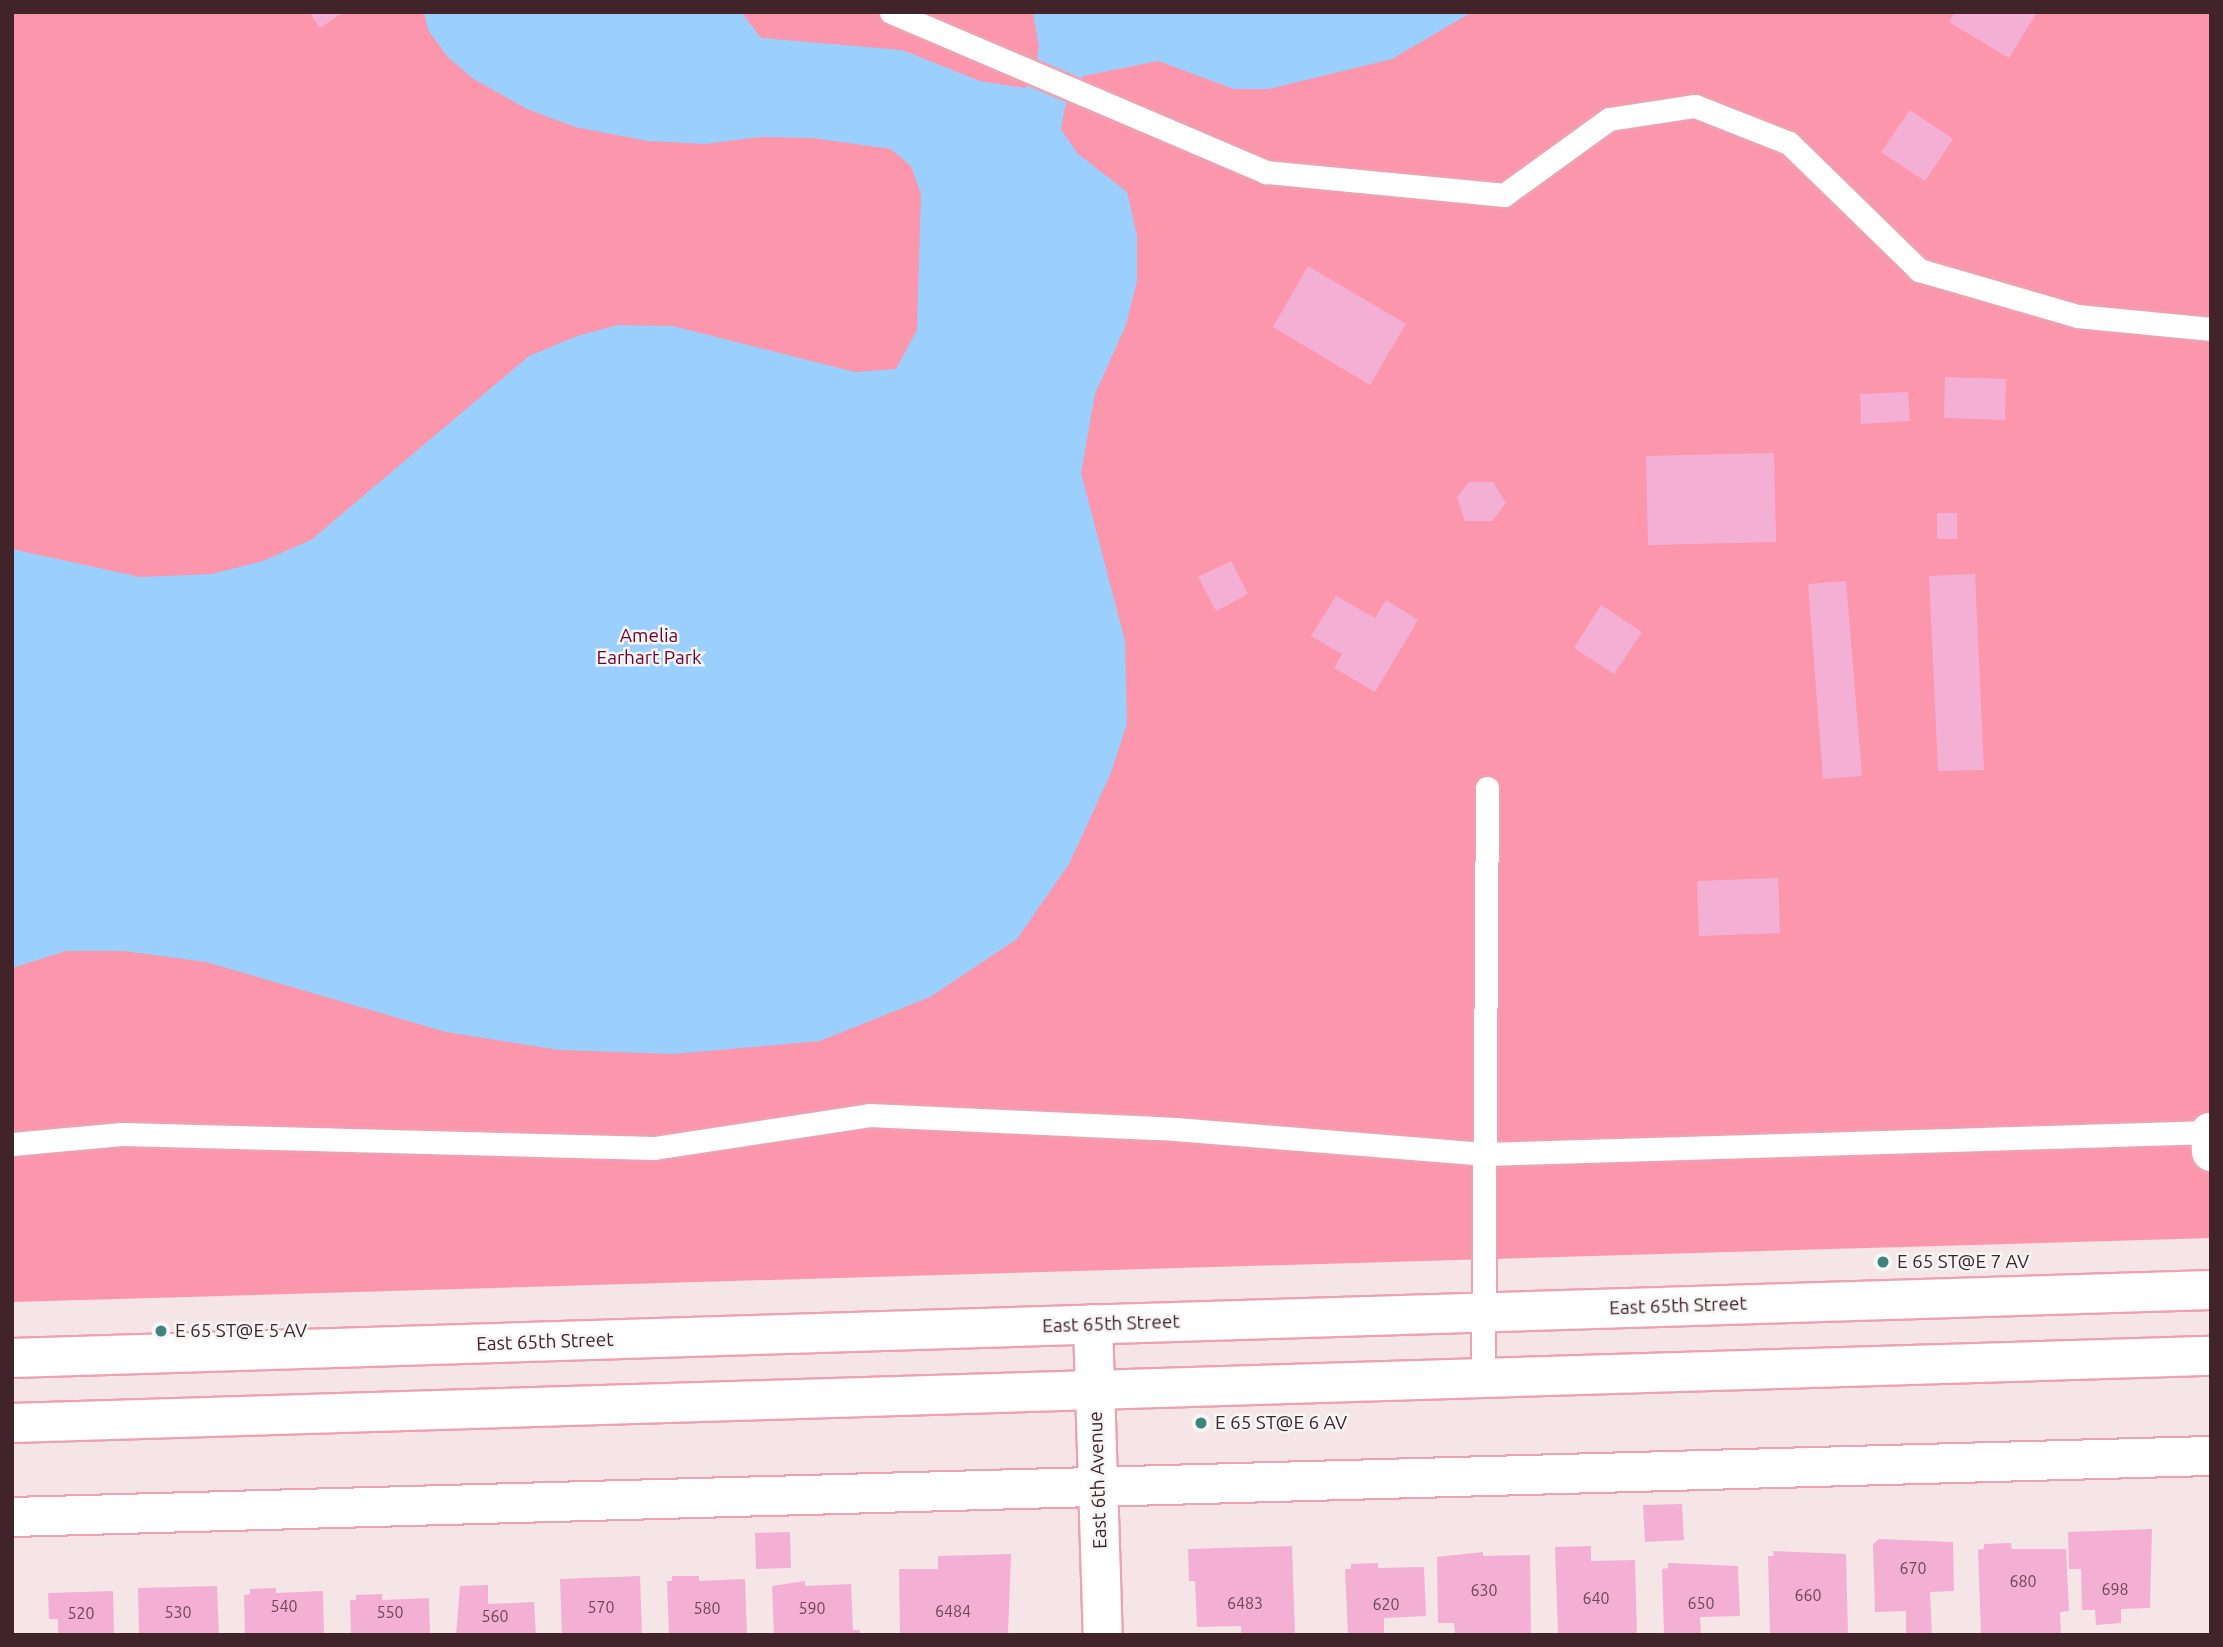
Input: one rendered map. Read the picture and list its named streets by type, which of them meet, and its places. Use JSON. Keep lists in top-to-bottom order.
{
  "streets": {
    "main road": ["East 65th Street", "East 6th Avenue"]
  },
  "crossings": [
    ["East 65th Street", "East 6th Avenue"]
  ],
  "parks": ["Amelia Earhart Park"],
  "places": ["E 65 ST@E 7 AV", "E 65 ST@E 5 AV", "E 65 ST@E 6 AV"],
  "house_numbers": [
    "670",
    "680",
    "698",
    "630",
    "660",
    "640",
    "6483",
    "650",
    "620",
    "540",
    "570",
    "580",
    "590",
    "6484",
    "530",
    "550",
    "520",
    "560"
  ]
}
